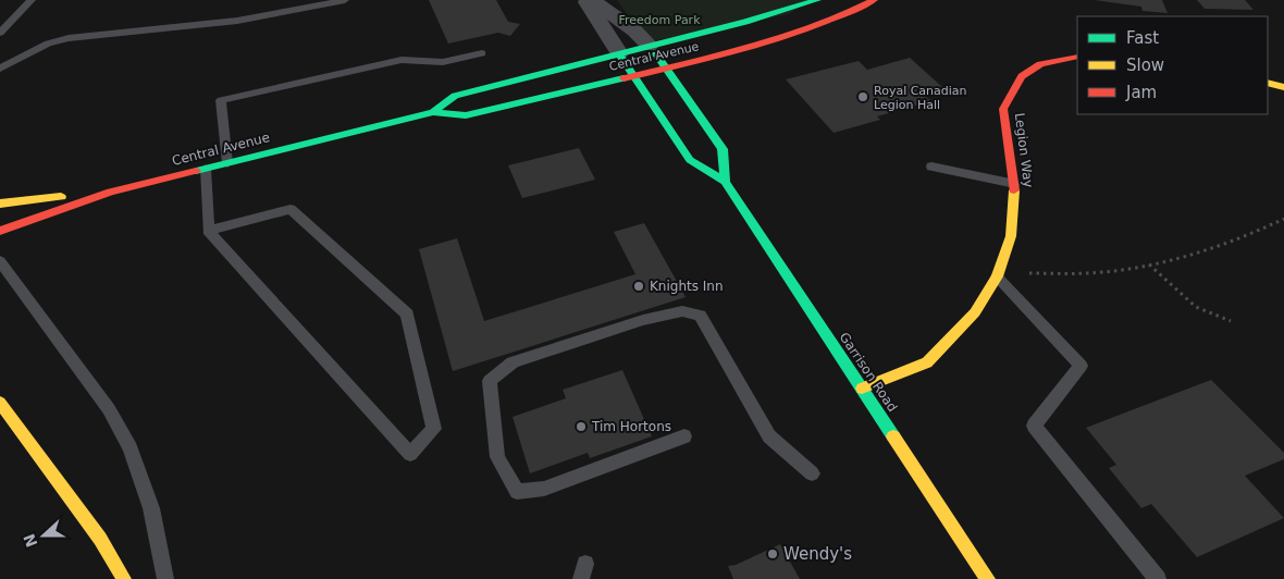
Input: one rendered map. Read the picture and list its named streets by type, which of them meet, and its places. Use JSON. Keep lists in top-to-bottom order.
{
  "streets": {
    "main road": ["Central Avenue", "Legion Way", "Garrison Road"]
  },
  "crossings": [
    ["Central Avenue", "Garrison Road"],
    ["Legion Way", "Garrison Road"]
  ],
  "parks": ["Freedom Park"],
  "places": [
    "Royal Canadian Legion Hall",
    "Knights Inn",
    "Tim Hortons",
    "Wendy's"
  ],
  "legend": ["Fast", "Slow", "Jam"],
  "north": "left"
}
